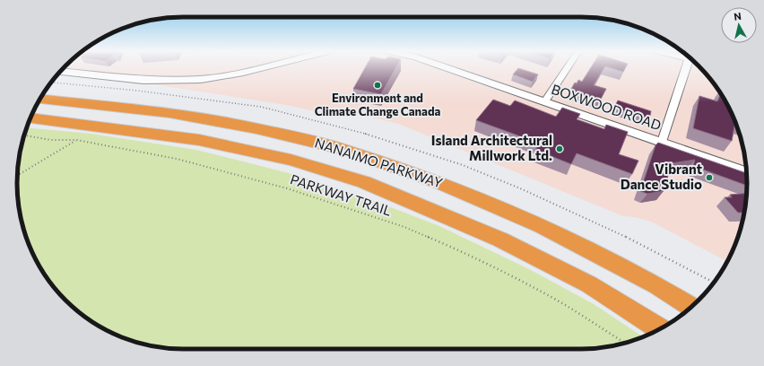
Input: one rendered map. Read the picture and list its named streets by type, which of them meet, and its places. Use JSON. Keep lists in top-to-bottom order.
{
  "streets": {
    "highway": ["NANAIMO PARKWAY"],
    "street": ["BOXWOOD ROAD"],
    "path": ["PARKWAY TRAIL"]
  },
  "places": ["Environment and Climate Change Canada", "Island Architectural Millwork Ltd.", "Vibrant Dance Studio"],
  "north": "top"
}
